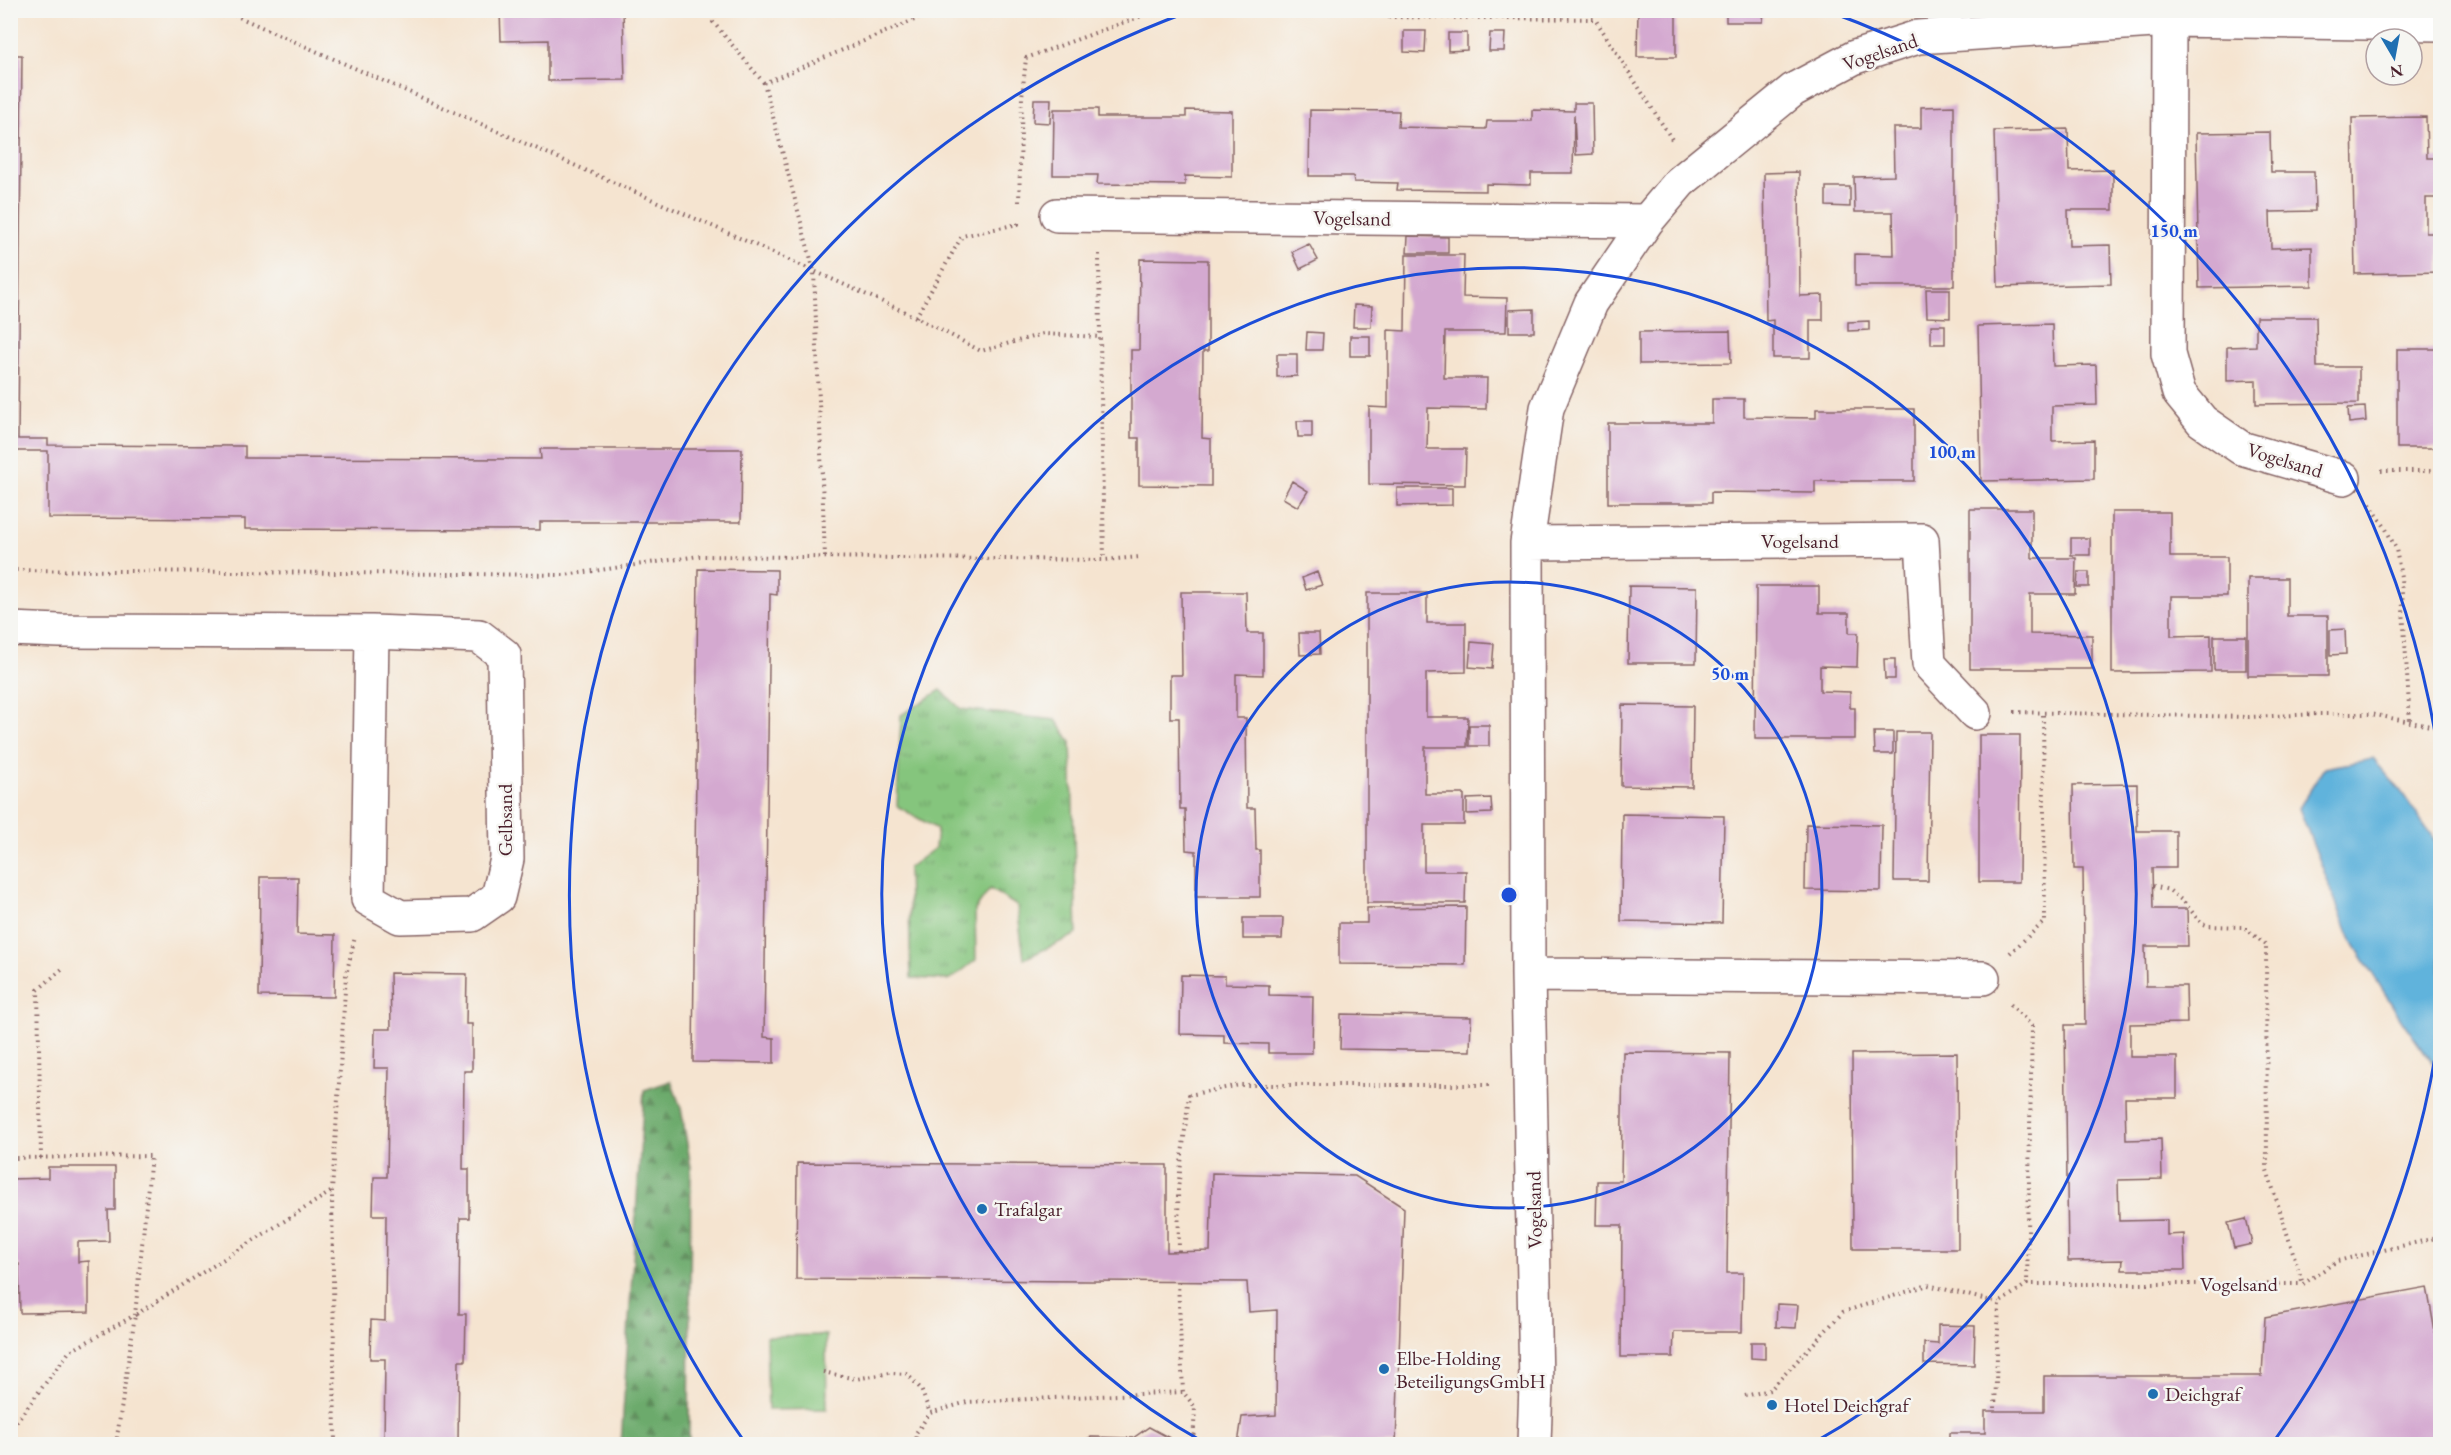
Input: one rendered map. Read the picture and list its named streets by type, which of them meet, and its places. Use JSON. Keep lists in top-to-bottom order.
{
  "streets": {
    "street": ["Vogelsand", "Gelbsand"]
  },
  "places": [
    "Trafalgar",
    "Elbe-Holding BeteiligungsGmbH",
    "Deichgraf",
    "Hotel Deichgraf"
  ],
  "north": "bottom",
  "rings": ["150 m", "100 m", "50 m"]
}
